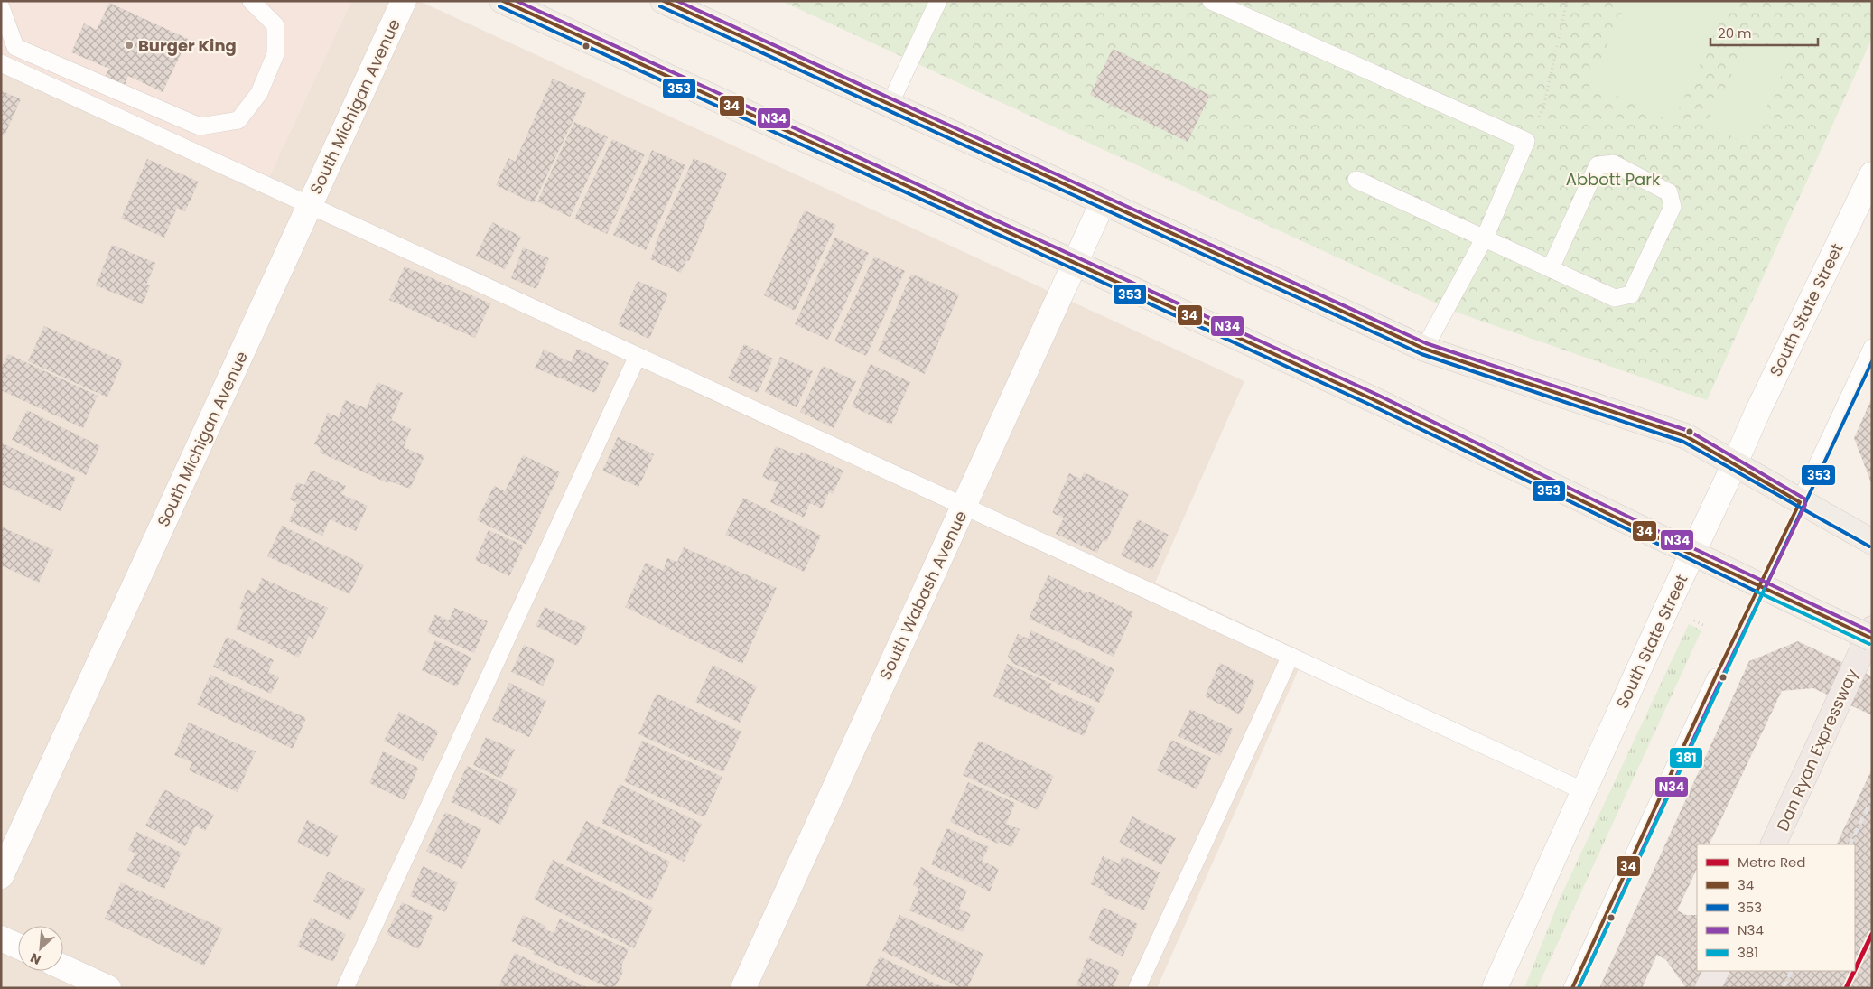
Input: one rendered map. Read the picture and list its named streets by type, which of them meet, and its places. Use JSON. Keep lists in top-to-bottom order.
{
  "streets": {
    "highway": ["Dan Ryan Expressway"],
    "street": ["South Michigan Avenue", "South State Street", "South Wabash Avenue"]
  },
  "parks": ["Abbott Park"],
  "places": ["Burger King"],
  "lines": [
    "transit line 34",
    "transit line N34",
    "transit line 353",
    "transit line 381",
    "metro line Red"
  ],
  "legend": [
    "Metro Red",
    "34",
    "353",
    "N34",
    "381"
  ],
  "scale_bar": "20 m",
  "north": "bottom left"
}
